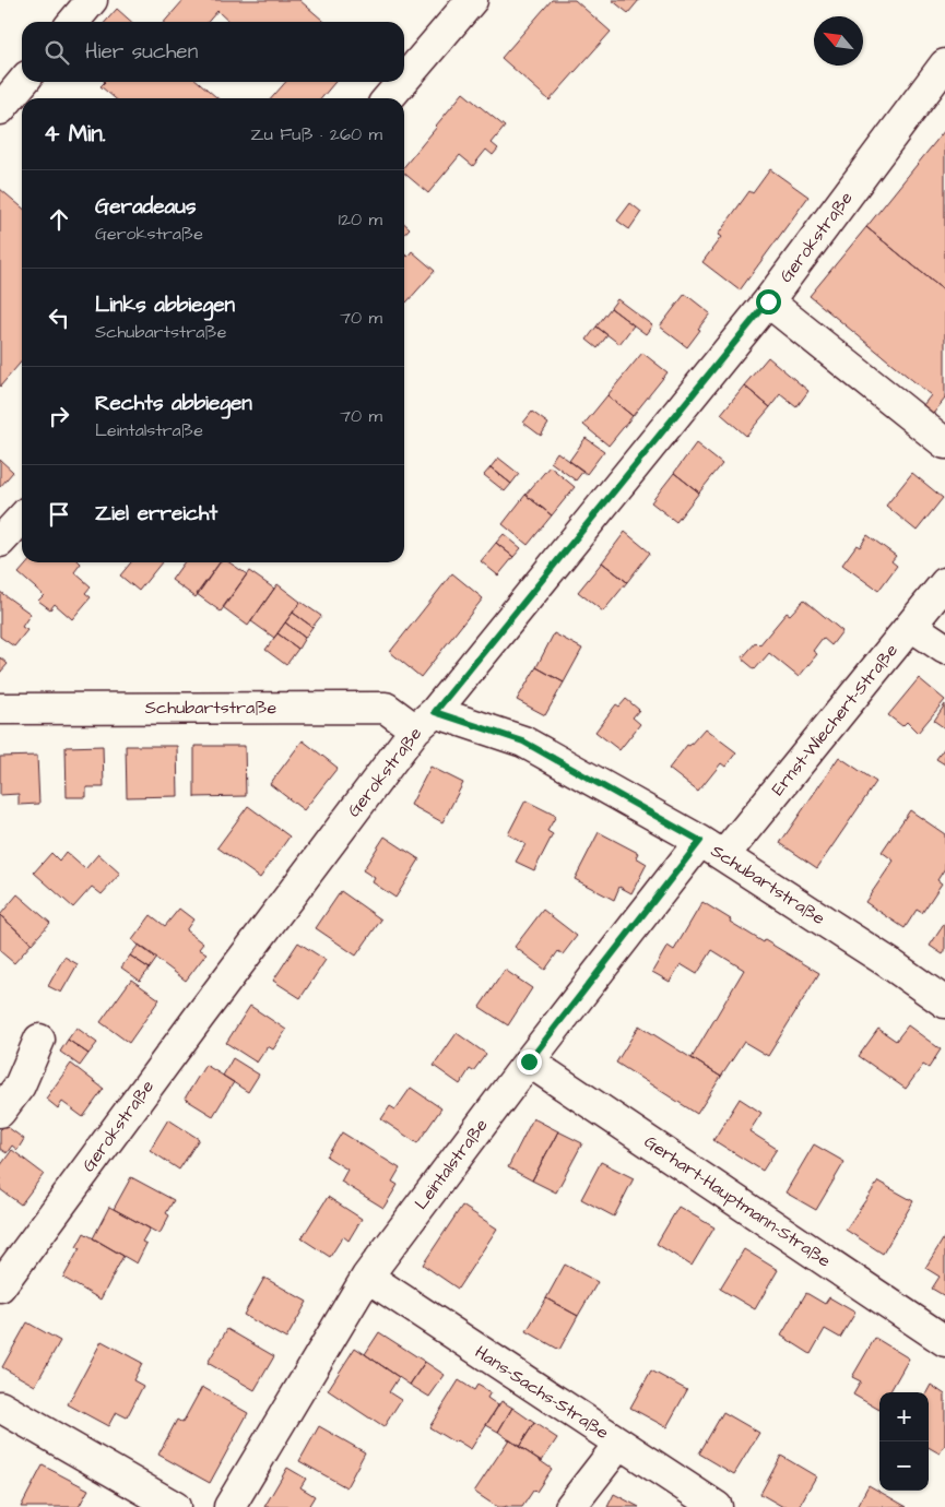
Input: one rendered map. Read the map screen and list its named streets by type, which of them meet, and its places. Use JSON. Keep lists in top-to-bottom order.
{
  "streets": {
    "street": [
      "Gerokstraße",
      "Schubartstraße",
      "Ernst-Wiechert-Straße",
      "Leintalstraße",
      "Gerhart-Hauptmann-Straße",
      "Hans-Sachs-Straße"
    ]
  },
  "crossings": [
    ["Gerokstraße", "Schubartstraße"],
    ["Schubartstraße", "Ernst-Wiechert-Straße"],
    ["Schubartstraße", "Leintalstraße"],
    ["Ernst-Wiechert-Straße", "Leintalstraße"],
    ["Leintalstraße", "Gerhart-Hauptmann-Straße"],
    ["Leintalstraße", "Hans-Sachs-Straße"]
  ],
  "north": "top left",
  "page": {
    "search": "Hier suchen",
    "heading": ["4 Min.", "Zu Fuß · 260 m"],
    "list": [
      ["Geradeaus", "Gerokstraße", "120 m"],
      ["Links abbiegen", "Schubartstraße", "70 m"],
      ["Rechts abbiegen", "Leintalstraße", "70 m"],
      "Ziel erreicht"
    ],
    "map_buttons": ["+", "−"]
  }
}
